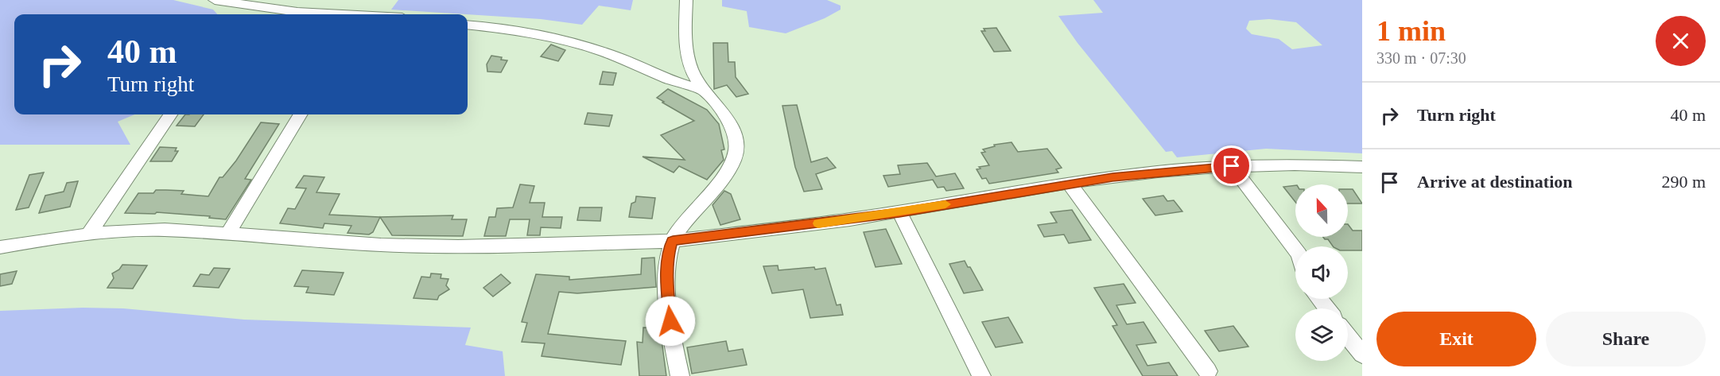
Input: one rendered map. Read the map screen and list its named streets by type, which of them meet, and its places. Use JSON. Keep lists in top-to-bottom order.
{
  "north": "top",
  "page": {
    "heading": ["1 min", "330 m · 07:30"],
    "turn": ["40 m", "Turn right"],
    "list": [
      {
        "name": "Turn right",
        "value": "40 m"
      },
      {
        "name": "Arrive at destination",
        "value": "290 m"
      }
    ],
    "buttons": ["Exit", "Share"]
  }
}
